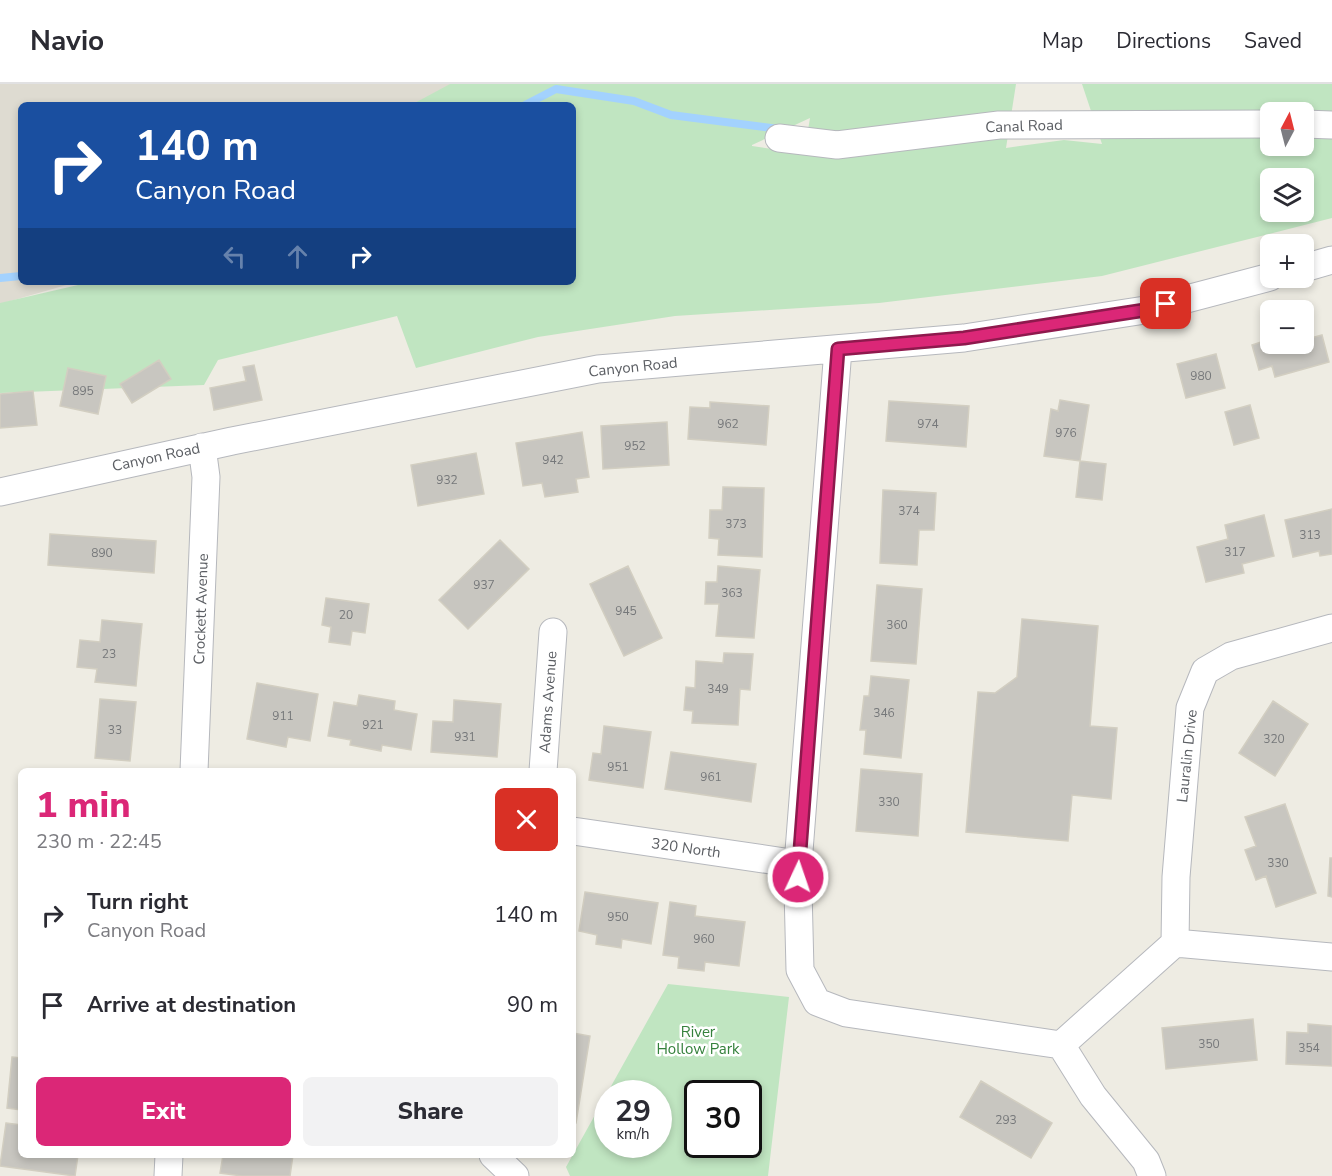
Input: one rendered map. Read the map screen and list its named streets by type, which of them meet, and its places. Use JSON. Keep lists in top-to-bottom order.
{
  "streets": {
    "street": [
      "Canal Road",
      "Canyon Road",
      "Crockett Avenue",
      "Adams Avenue",
      "Lauralin Drive",
      "320 North"
    ]
  },
  "crossings": [
    ["Canyon Road", "Crockett Avenue"]
  ],
  "parks": ["River Hollow Park"],
  "house_numbers": [
    "980",
    "895",
    "962",
    "974",
    "976",
    "952",
    "942",
    "932",
    "374",
    "373",
    "313",
    "317",
    "890",
    "937",
    "363",
    "945",
    "20",
    "360",
    "23",
    "349",
    "346",
    "911",
    "921",
    "33",
    "931",
    "320",
    "951",
    "961",
    "330",
    "330",
    "950",
    "960",
    "350",
    "354",
    "293"
  ],
  "north": "top",
  "page": {
    "header": "Navio",
    "nav": ["Map", "Directions", "Saved"],
    "map_buttons": ["+", "−"],
    "turn": ["140 m", "Canyon Road"],
    "heading": ["1 min", "230 m · 22:45"],
    "list": [
      {
        "name": "Turn right",
        "note": "Canyon Road",
        "value": "140 m"
      },
      {
        "name": "Arrive at destination",
        "value": "90 m"
      }
    ],
    "buttons": ["Exit", "Share"],
    "speed": "29 km/h",
    "limit": "30"
  }
}
